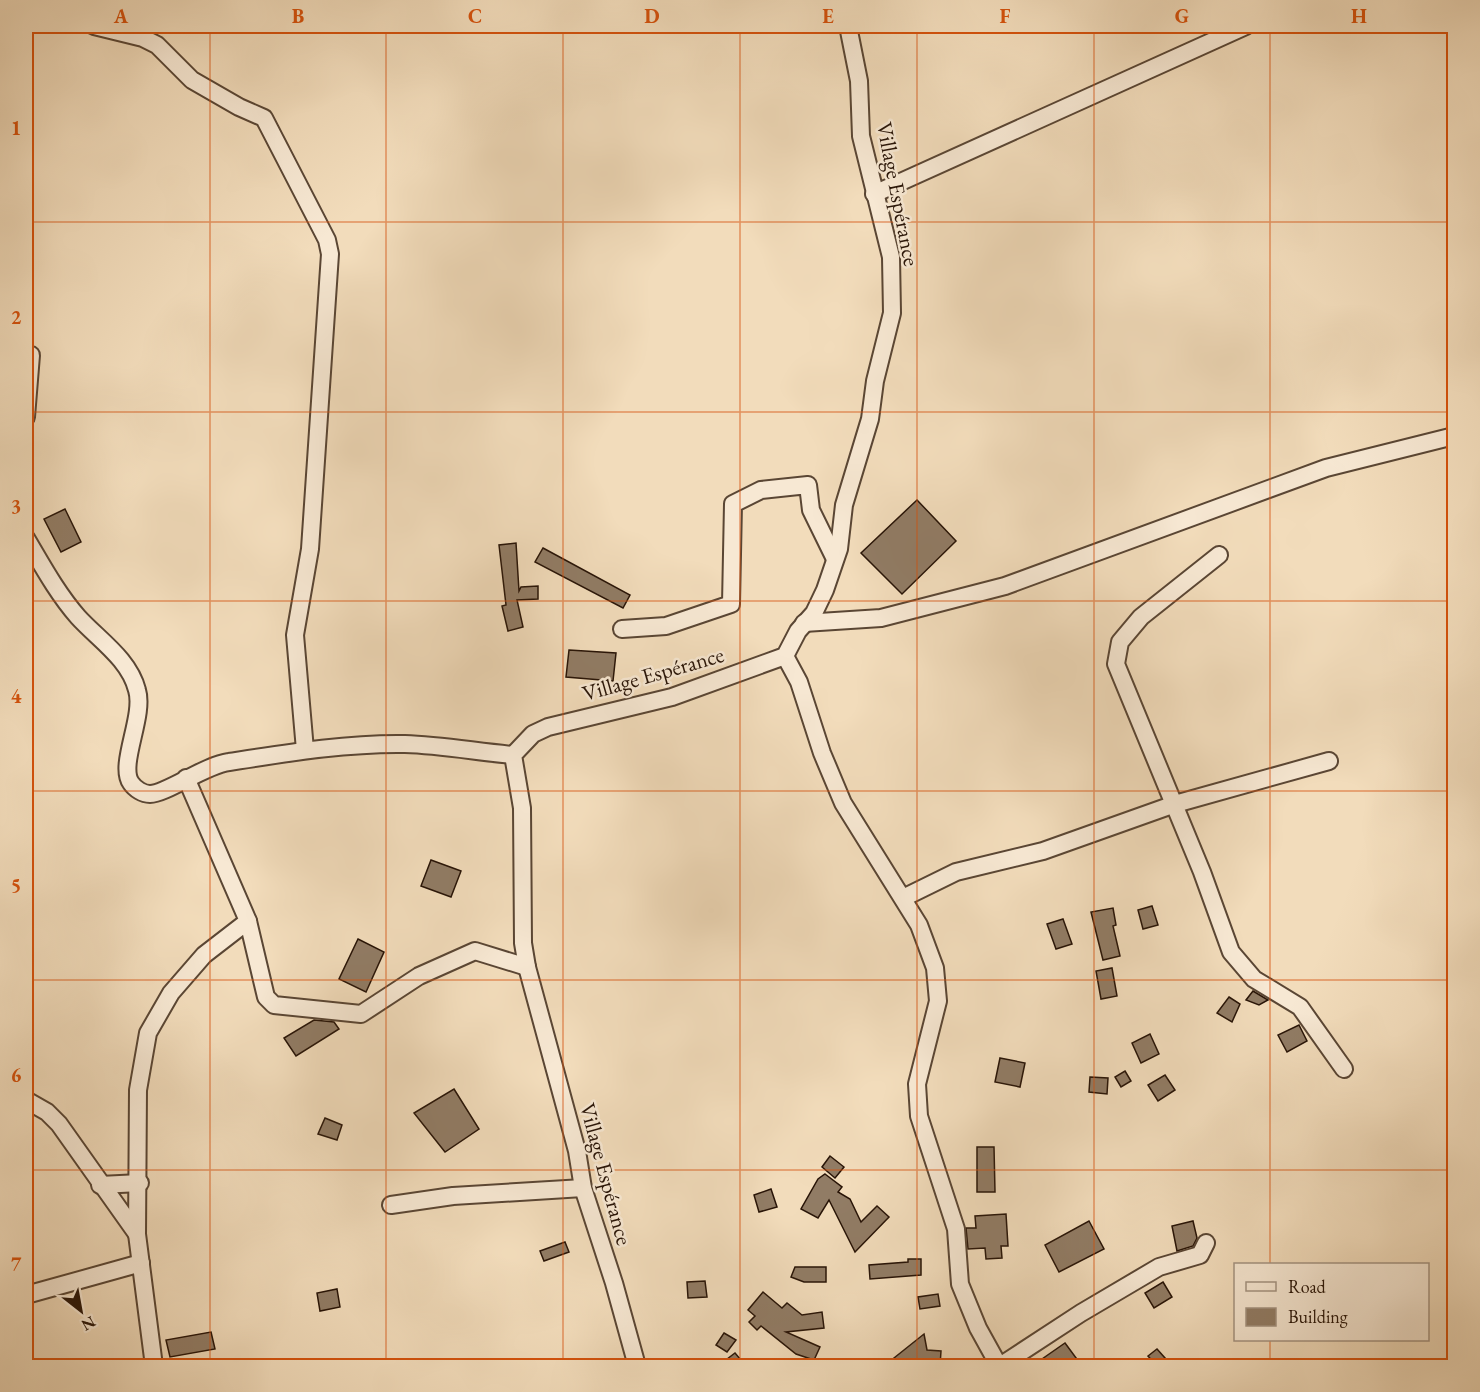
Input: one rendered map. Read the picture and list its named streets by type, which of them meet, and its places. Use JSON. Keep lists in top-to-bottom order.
{
  "streets": {
    "street": ["Village Espérance"]
  },
  "legend": ["Road", "Building"],
  "north": "bottom right",
  "grid": {
    "columns": [
      "A",
      "B",
      "C",
      "D",
      "E",
      "F",
      "G",
      "H"
    ],
    "rows": [
      "1",
      "2",
      "3",
      "4",
      "5",
      "6",
      "7"
    ]
  }
}
